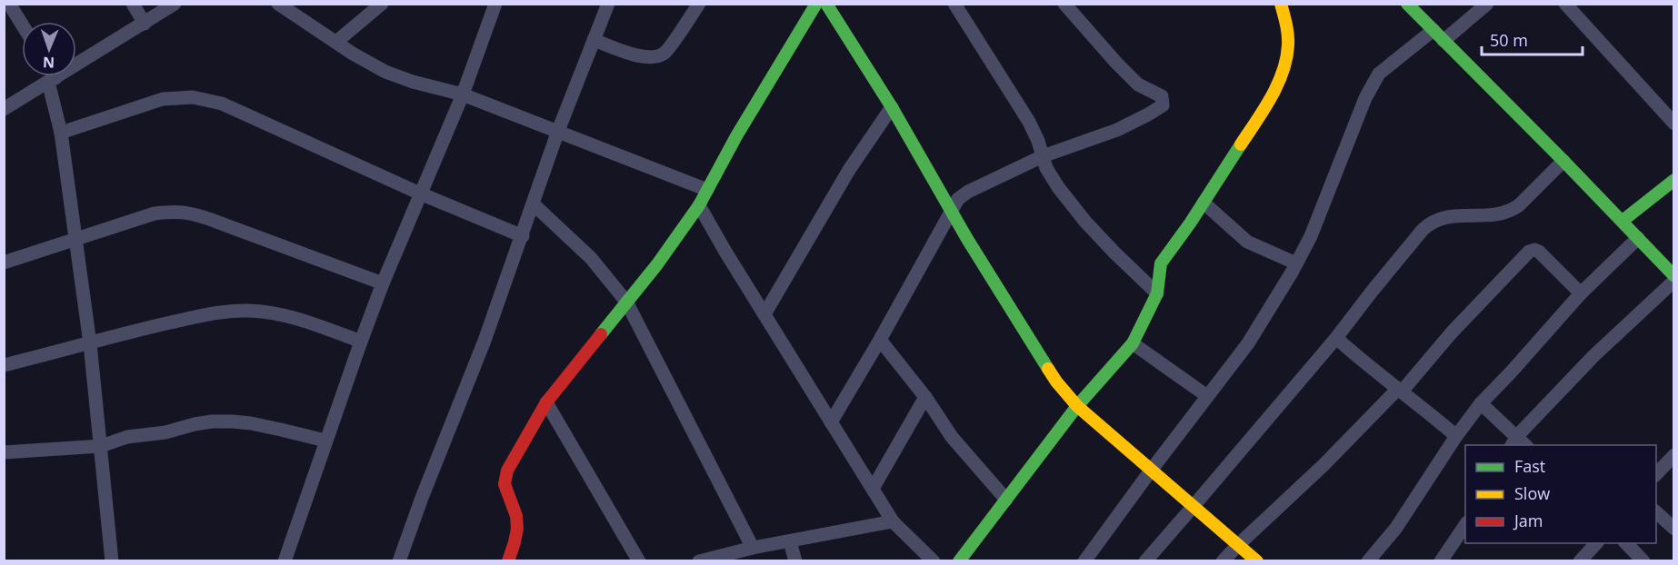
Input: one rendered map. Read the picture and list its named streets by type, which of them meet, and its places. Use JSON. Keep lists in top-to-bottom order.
{
  "legend": ["Fast", "Slow", "Jam"],
  "scale_bar": "50 m",
  "north": "bottom"
}
